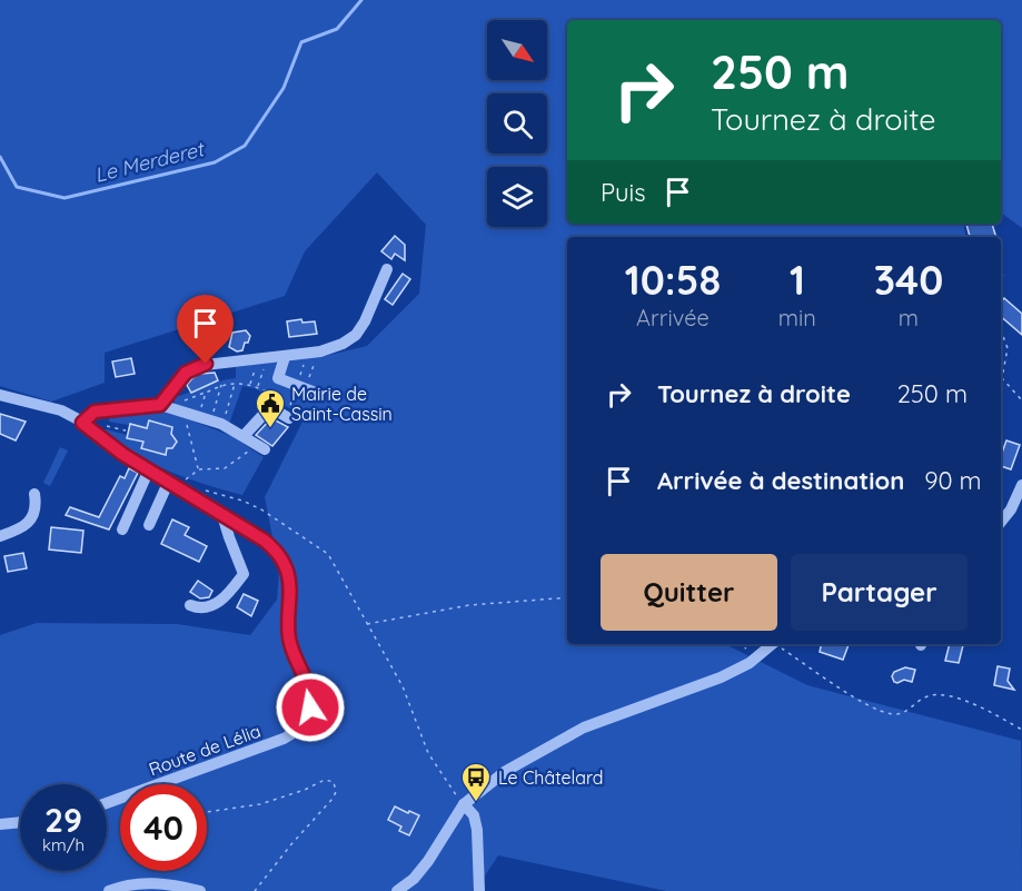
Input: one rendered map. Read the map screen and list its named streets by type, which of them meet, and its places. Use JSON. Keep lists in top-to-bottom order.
{
  "streets": {
    "street": ["Route de Lélia"]
  },
  "water": ["Le Merderet"],
  "places": {
    "public building": ["Mairie de Saint-Cassin"],
    "bus stop": ["Le Châtelard"]
  },
  "north": "bottom right",
  "page": {
    "turn": ["250 m", "Tournez à droite"],
    "then": "Puis",
    "eta": [
      "10:58",
      "Arrivée",
      "1",
      "min",
      "340",
      "m"
    ],
    "list": [
      {
        "name": "Tournez à droite",
        "value": "250 m"
      },
      {
        "name": "Arrivée à destination",
        "value": "90 m"
      }
    ],
    "buttons": ["Quitter", "Partager"],
    "speed": "29 km/h",
    "limit": "40"
  }
}
